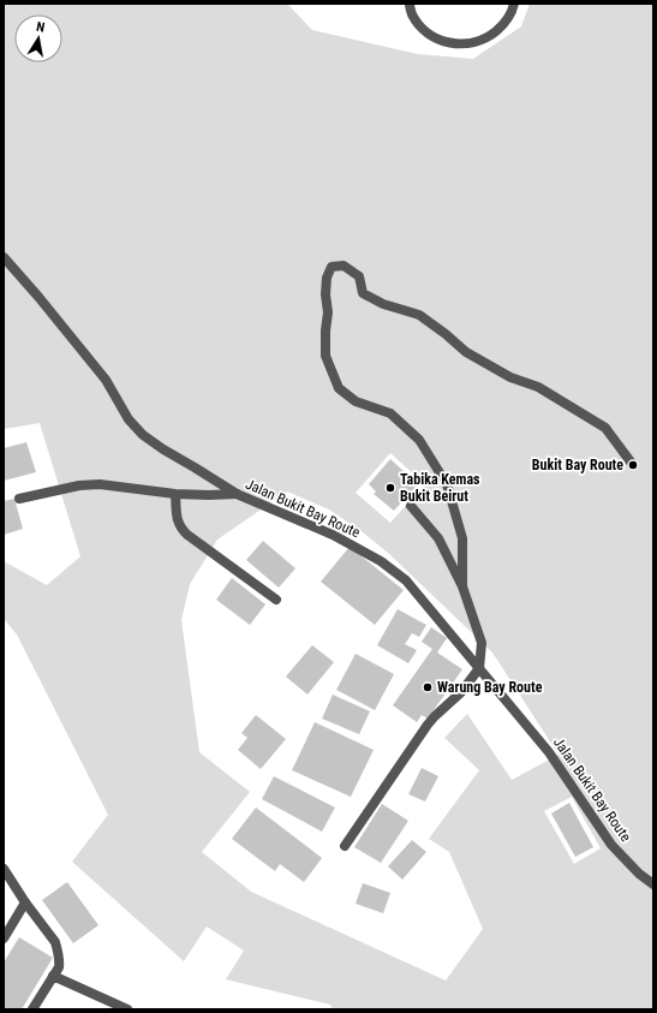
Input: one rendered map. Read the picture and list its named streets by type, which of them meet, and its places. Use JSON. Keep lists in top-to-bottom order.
{
  "streets": {
    "street": ["Jalan Bukit Bay Route"]
  },
  "places": ["Bukit Bay Route", "Tabika Kemas Bukit Beirut", "Warung Bay Route"],
  "north": "top"
}
